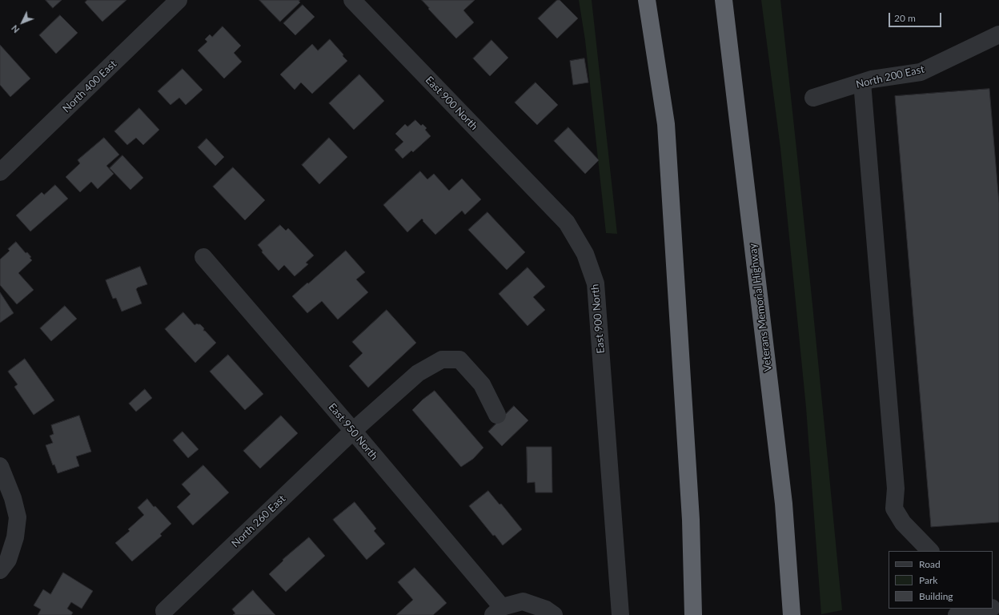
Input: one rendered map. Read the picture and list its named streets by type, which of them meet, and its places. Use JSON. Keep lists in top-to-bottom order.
{
  "streets": {
    "highway": ["Veterans Memorial Highway"],
    "street": [
      "North 200 East",
      "North 400 East",
      "East 900 North",
      "East 950 North",
      "North 260 East"
    ]
  },
  "crossings": [
    ["East 950 North", "North 260 East"]
  ],
  "legend": ["Road", "Park", "Building"],
  "scale_bar": "20 m",
  "north": "bottom left"
}
